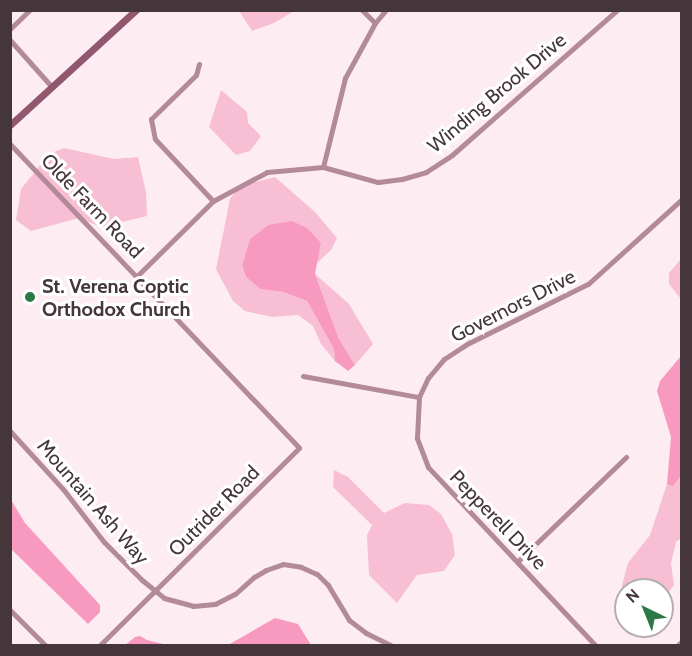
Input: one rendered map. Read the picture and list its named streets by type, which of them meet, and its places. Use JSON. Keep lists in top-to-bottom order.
{
  "streets": {
    "street": [
      "Winding Brook Drive",
      "Olde Farm Road",
      "Governors Drive",
      "Mountain Ash Way",
      "Outrider Road",
      "Pepperell Drive"
    ]
  },
  "crossings": [
    ["Winding Brook Drive", "Olde Farm Road"],
    ["Olde Farm Road", "Outrider Road"],
    ["Governors Drive", "Pepperell Drive"],
    ["Mountain Ash Way", "Outrider Road"]
  ],
  "places": ["St. Verena Coptic Orthodox Church"],
  "north": "top left"
}
